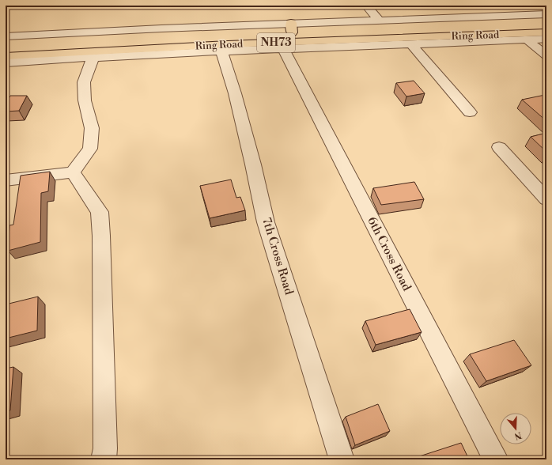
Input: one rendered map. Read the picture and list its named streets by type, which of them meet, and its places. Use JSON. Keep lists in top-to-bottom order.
{
  "streets": {
    "highway": ["Ring Road", "NH73"],
    "street": ["6th Cross Road", "7th Cross Road"]
  },
  "north": "bottom"
}
